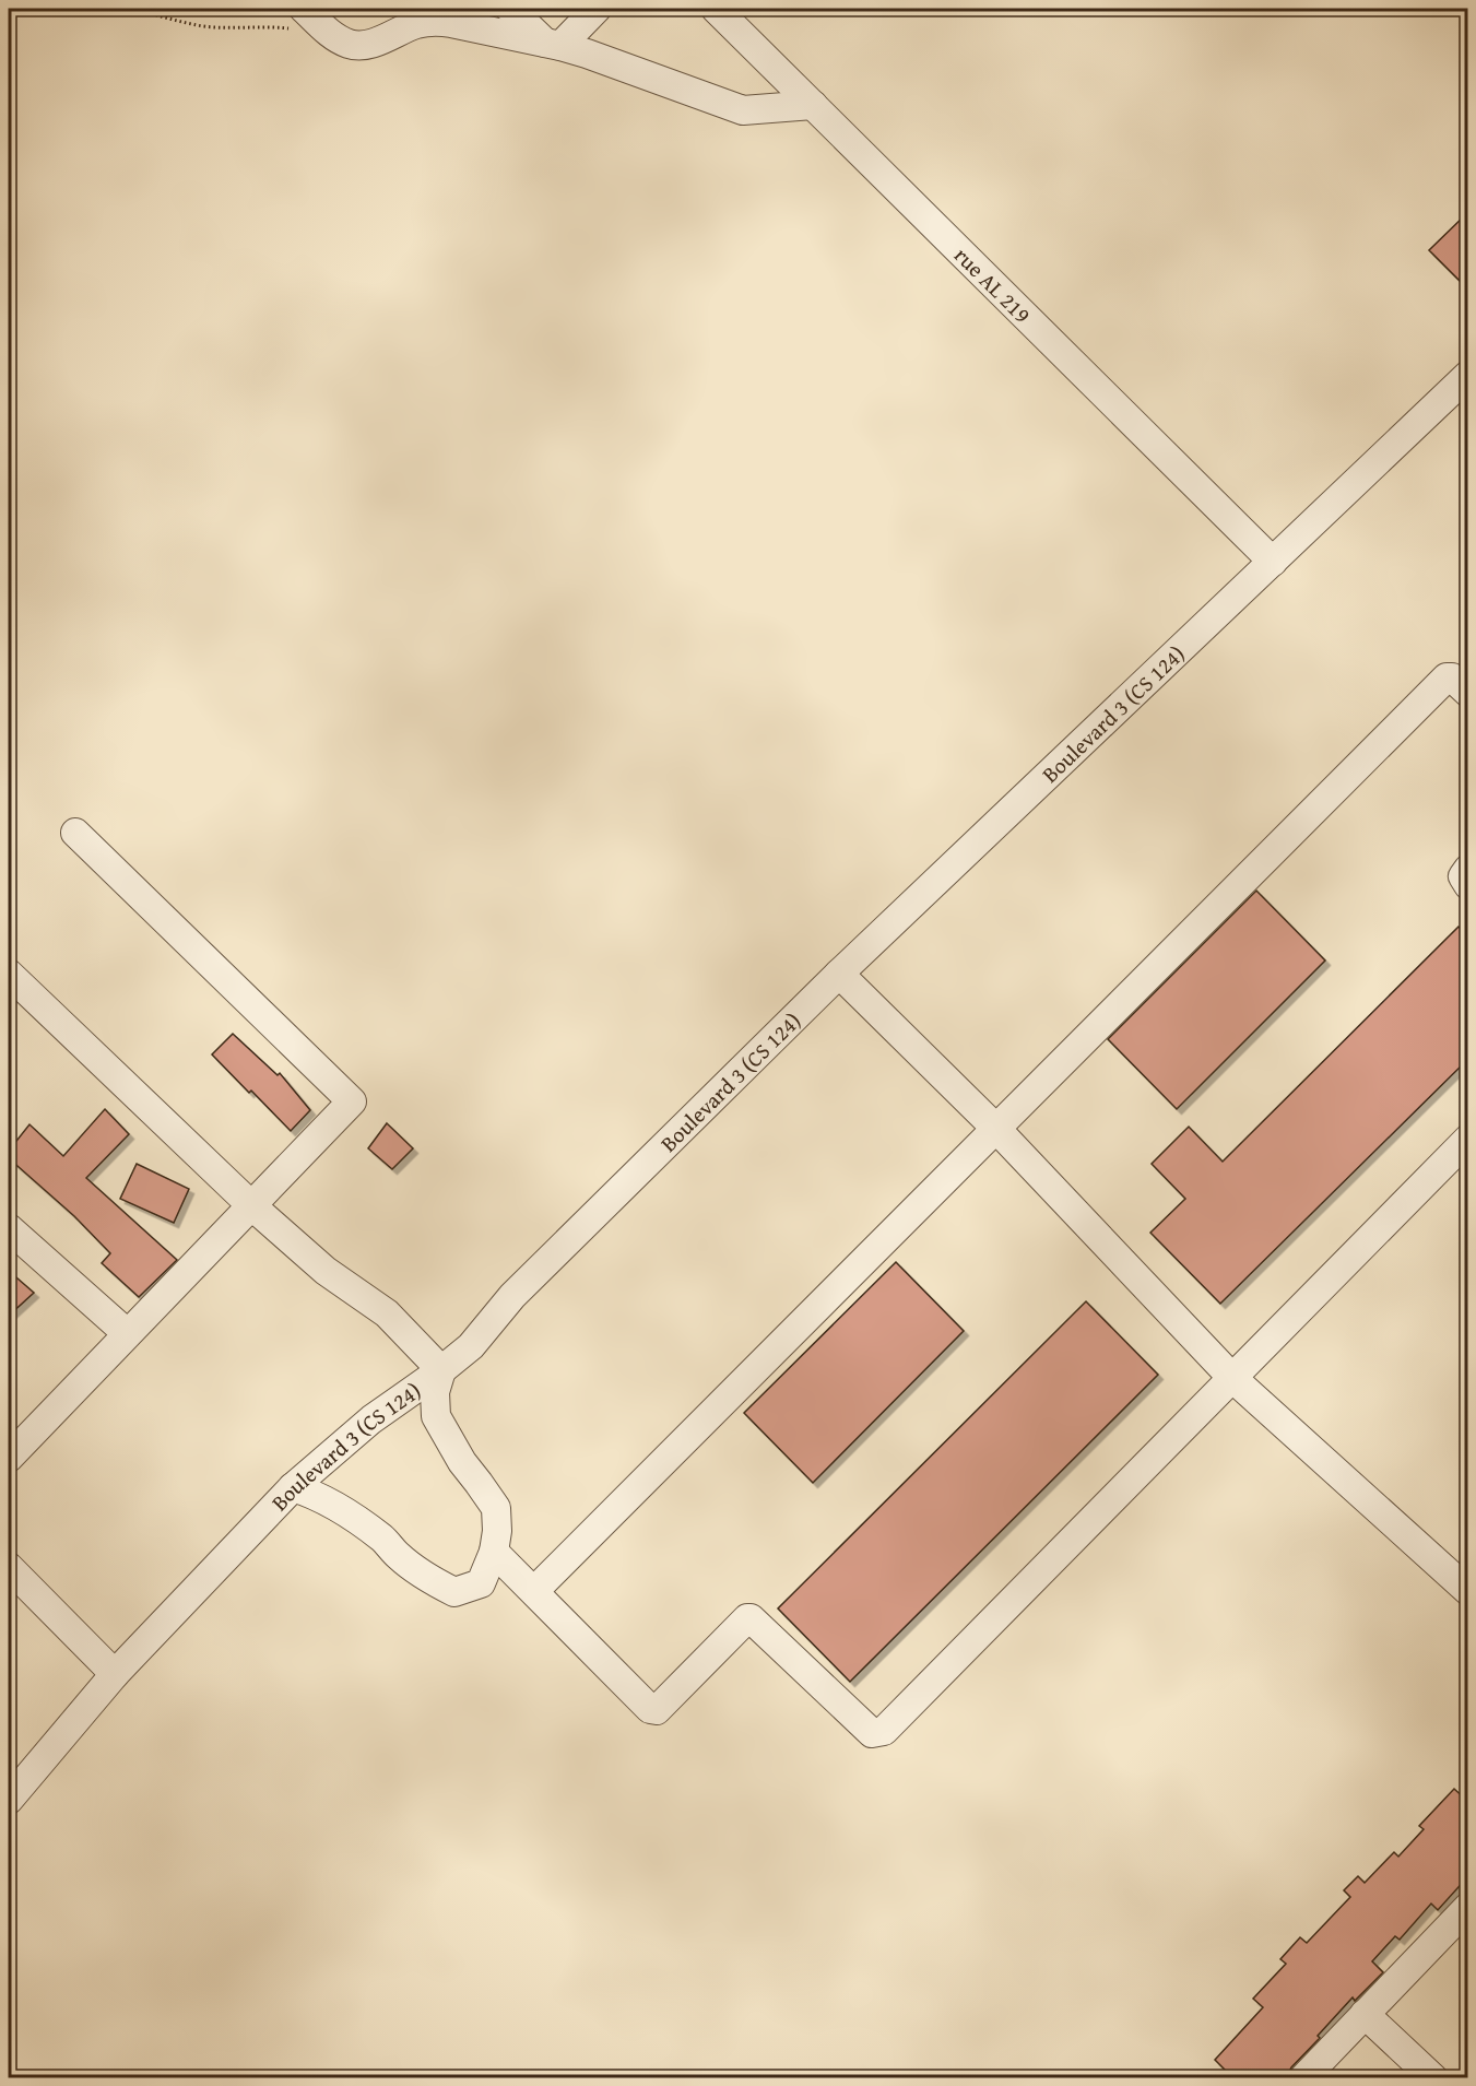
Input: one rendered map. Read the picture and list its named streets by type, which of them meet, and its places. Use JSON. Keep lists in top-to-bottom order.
{
  "streets": {
    "street": ["rue AL 219", "Boulevard 3 (CS 124)"]
  },
  "crossings": [
    ["rue AL 219", "Boulevard 3 (CS 124)"]
  ]
}
